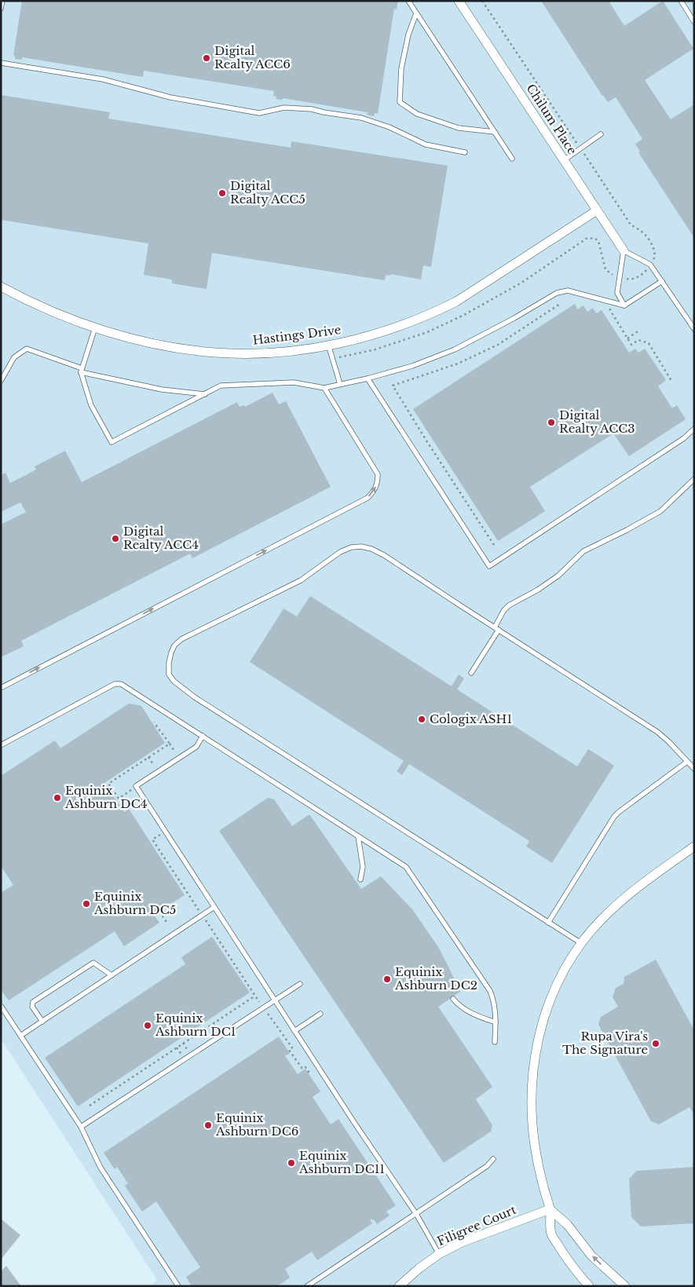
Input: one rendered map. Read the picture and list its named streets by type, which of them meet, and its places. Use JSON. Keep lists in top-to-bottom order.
{
  "streets": {
    "street": ["Chilum Place", "Hastings Drive", "Filigree Court"]
  },
  "crossings": [
    ["Chilum Place", "Hastings Drive"]
  ],
  "places": [
    "Digital Realty ACC6",
    "Digital Realty ACC5",
    "Digital Realty ACC3",
    "Digital Realty ACC4",
    "Cologix ASH1",
    "Equinix Ashburn DC4",
    "Equinix Ashburn DC5",
    "Equinix Ashburn DC2",
    "Equinix Ashburn DC1",
    "Rupa Vira's The Signature",
    "Equinix Ashburn DC6",
    "Equinix Ashburn DC11"
  ]
}
